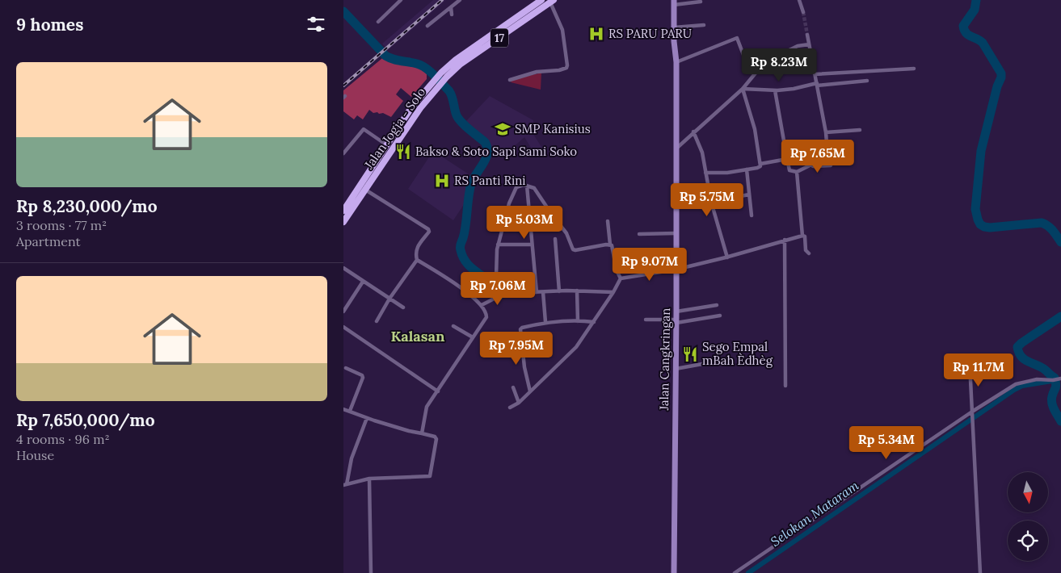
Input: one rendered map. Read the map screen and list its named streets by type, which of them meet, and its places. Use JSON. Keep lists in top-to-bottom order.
{
  "streets": {
    "highway": ["17", "Jalan Jogja - Solo"],
    "main road": ["Jalan Cangkringan"]
  },
  "districts": ["Kalasan"],
  "water": ["Selokan Mataram"],
  "places": {
    "hospital": ["RS PARU PARU", "RS Panti Rini"],
    "school or university": ["SMP Kanisius"],
    "restaurant": ["Bakso & Soto Sapi Sami Soko", "Sego Empal mBah Èdhèg"]
  },
  "north": "bottom",
  "page": {
    "heading": "9 homes",
    "list": [
      {
        "name": "Rp 8,230,000/mo",
        "note": "3 rooms · 77 m² · Apartment"
      },
      {
        "name": "Rp 7,650,000/mo",
        "note": "4 rooms · 96 m² · House"
      }
    ],
    "price": [
      "Rp 8.23M",
      "Rp 7.65M",
      "Rp 5.75M",
      "Rp 5.03M",
      "Rp 9.07M",
      "Rp 7.06M",
      "Rp 7.95M",
      "Rp 11.7M",
      "Rp 5.34M"
    ]
  }
}
